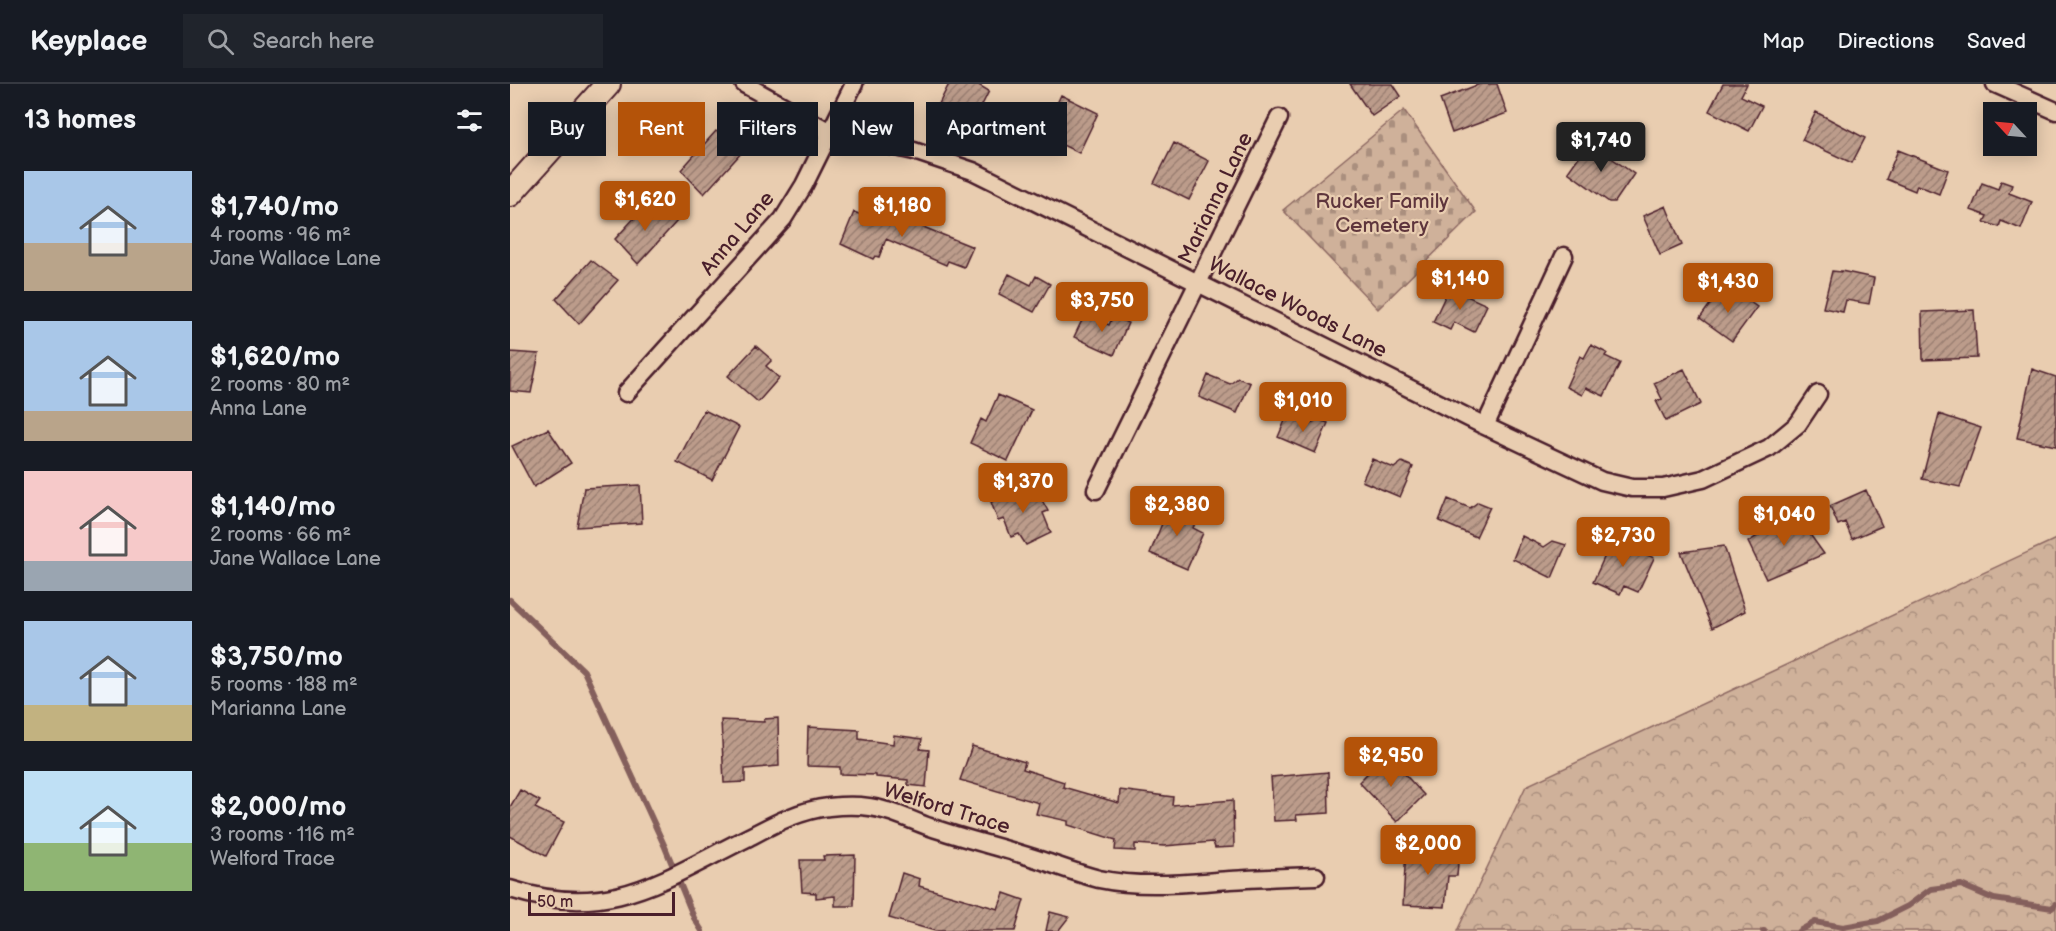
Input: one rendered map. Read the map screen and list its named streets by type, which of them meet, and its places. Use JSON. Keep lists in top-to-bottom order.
{
  "streets": {
    "street": [
      "Marianna Lane",
      "Anna Lane",
      "Wallace Woods Lane",
      "Welford Trace"
    ]
  },
  "crossings": [
    ["Marianna Lane", "Wallace Woods Lane"],
    ["Anna Lane", "Wallace Woods Lane"]
  ],
  "parks": ["Rucker Family Cemetery"],
  "scale_bar": "50 m",
  "north": "top left",
  "page": {
    "header": "Keyplace",
    "search": "Search here",
    "nav": ["Map", "Directions", "Saved"],
    "heading": "13 homes",
    "chip": [
      "Buy",
      "Rent",
      "Filters",
      "New",
      "Apartment"
    ],
    "price": [
      "$1,740",
      "$1,620",
      "$1,180",
      "$1,140",
      "$1,430",
      "$3,750",
      "$1,010",
      "$1,370",
      "$2,380",
      "$1,040",
      "$2,730",
      "$2,950",
      "$2,000"
    ],
    "list": [
      {
        "name": "$1,740/mo",
        "note": "4 rooms · 96 m² · Jane Wallace Lane"
      },
      {
        "name": "$1,620/mo",
        "note": "2 rooms · 80 m² · Anna Lane"
      },
      {
        "name": "$1,140/mo",
        "note": "2 rooms · 66 m² · Jane Wallace Lane"
      },
      {
        "name": "$3,750/mo",
        "note": "5 rooms · 188 m² · Marianna Lane"
      },
      {
        "name": "$2,000/mo",
        "note": "3 rooms · 116 m² · Welford Trace"
      }
    ],
    "scale": "50 m"
  }
}
